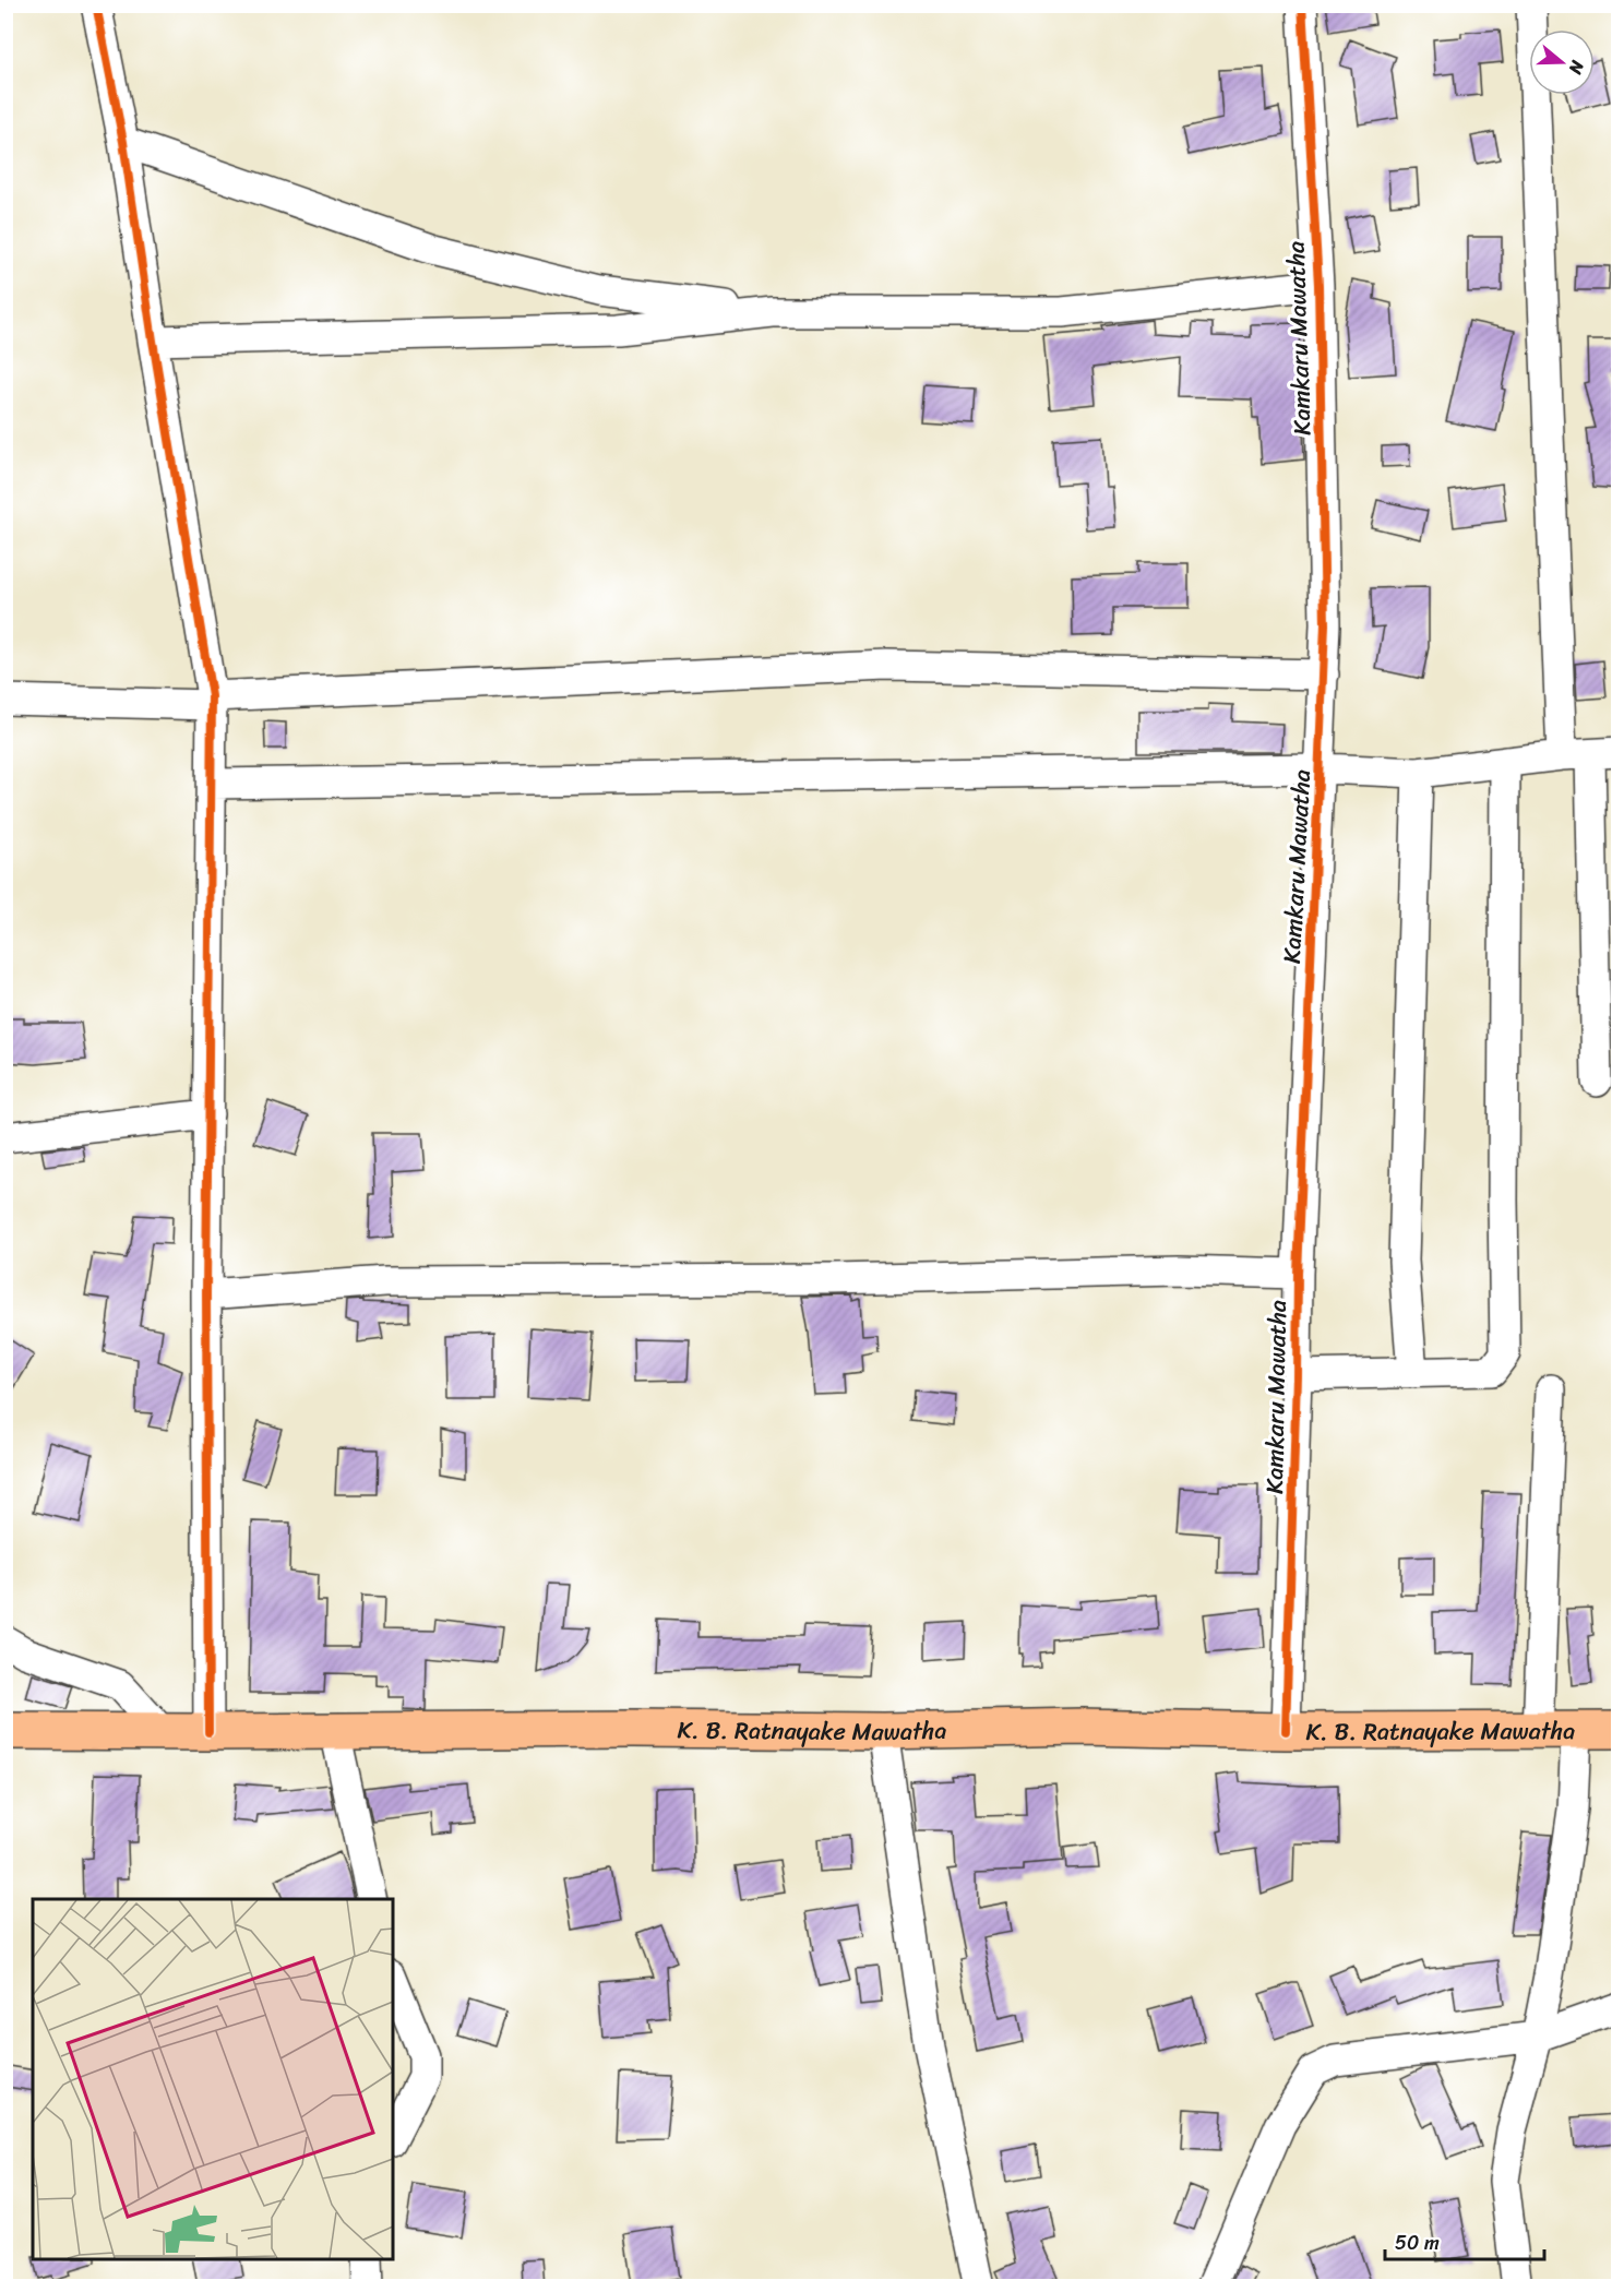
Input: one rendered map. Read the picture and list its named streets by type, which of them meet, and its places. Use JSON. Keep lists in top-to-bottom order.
{
  "streets": {
    "highway": ["K. B. Ratnayake Mawatha"],
    "street": ["Kamkaru Mawatha"]
  },
  "crossings": [
    ["Kamkaru Mawatha", "K. B. Ratnayake Mawatha"]
  ],
  "scale_bar": "50 m",
  "north": "right"
}
